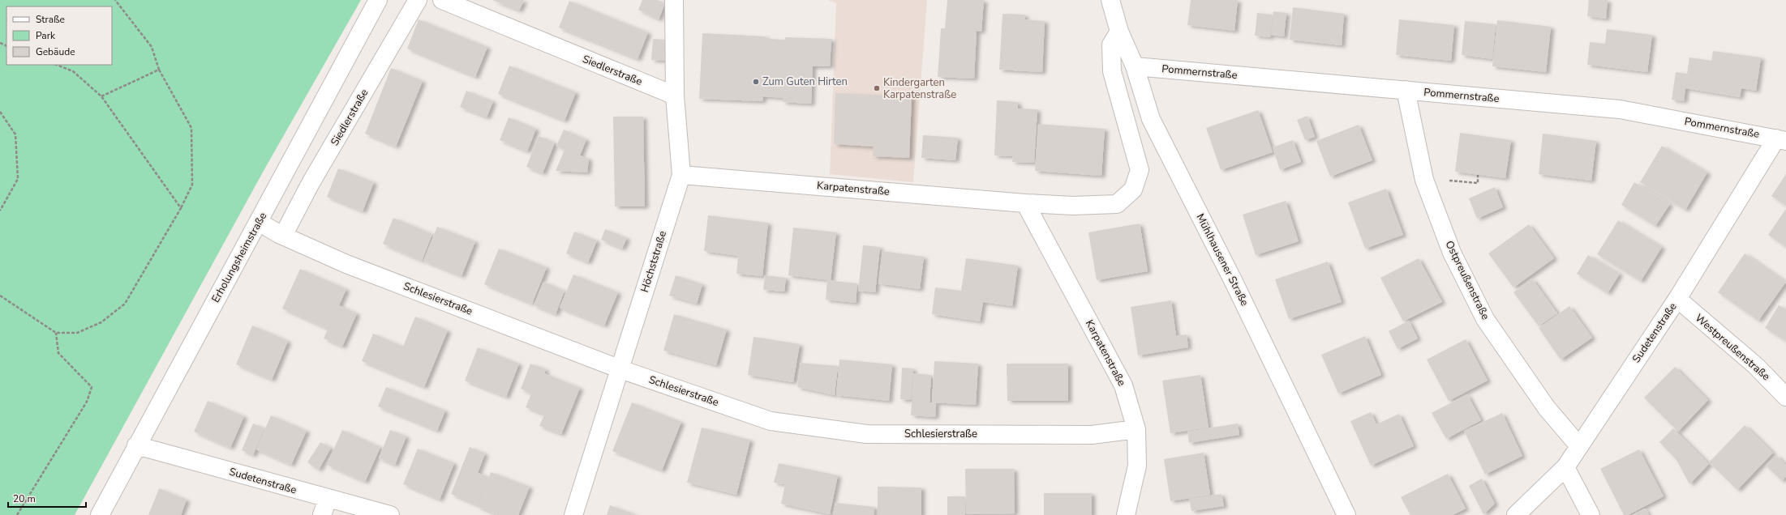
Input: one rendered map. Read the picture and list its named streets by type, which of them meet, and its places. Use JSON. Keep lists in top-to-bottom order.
{
  "streets": {
    "street": [
      "Siedlerstraße",
      "Pommernstraße",
      "Karpatenstraße",
      "Erholungsheimstraße",
      "Mühlhausener Straße",
      "Höchststraße",
      "Ostpreußenstraße",
      "Schlesierstraße",
      "Sudetenstraße",
      "Westpreußenstraße"
    ]
  },
  "crossings": [
    ["Siedlerstraße", "Höchststraße"],
    ["Siedlerstraße", "Schlesierstraße"],
    ["Pommernstraße", "Mühlhausener Straße"],
    ["Pommernstraße", "Ostpreußenstraße"],
    ["Pommernstraße", "Sudetenstraße"],
    ["Karpatenstraße", "Mühlhausener Straße"],
    ["Karpatenstraße", "Höchststraße"],
    ["Karpatenstraße", "Schlesierstraße"],
    ["Erholungsheimstraße", "Schlesierstraße"],
    ["Erholungsheimstraße", "Sudetenstraße"],
    ["Höchststraße", "Schlesierstraße"],
    ["Ostpreußenstraße", "Sudetenstraße"],
    ["Sudetenstraße", "Westpreußenstraße"]
  ],
  "places": ["Zum Guten Hirten", "Kindergarten Karpatenstraße"],
  "legend": ["Straße", "Park", "Gebäude"],
  "scale_bar": "20 m"
}
